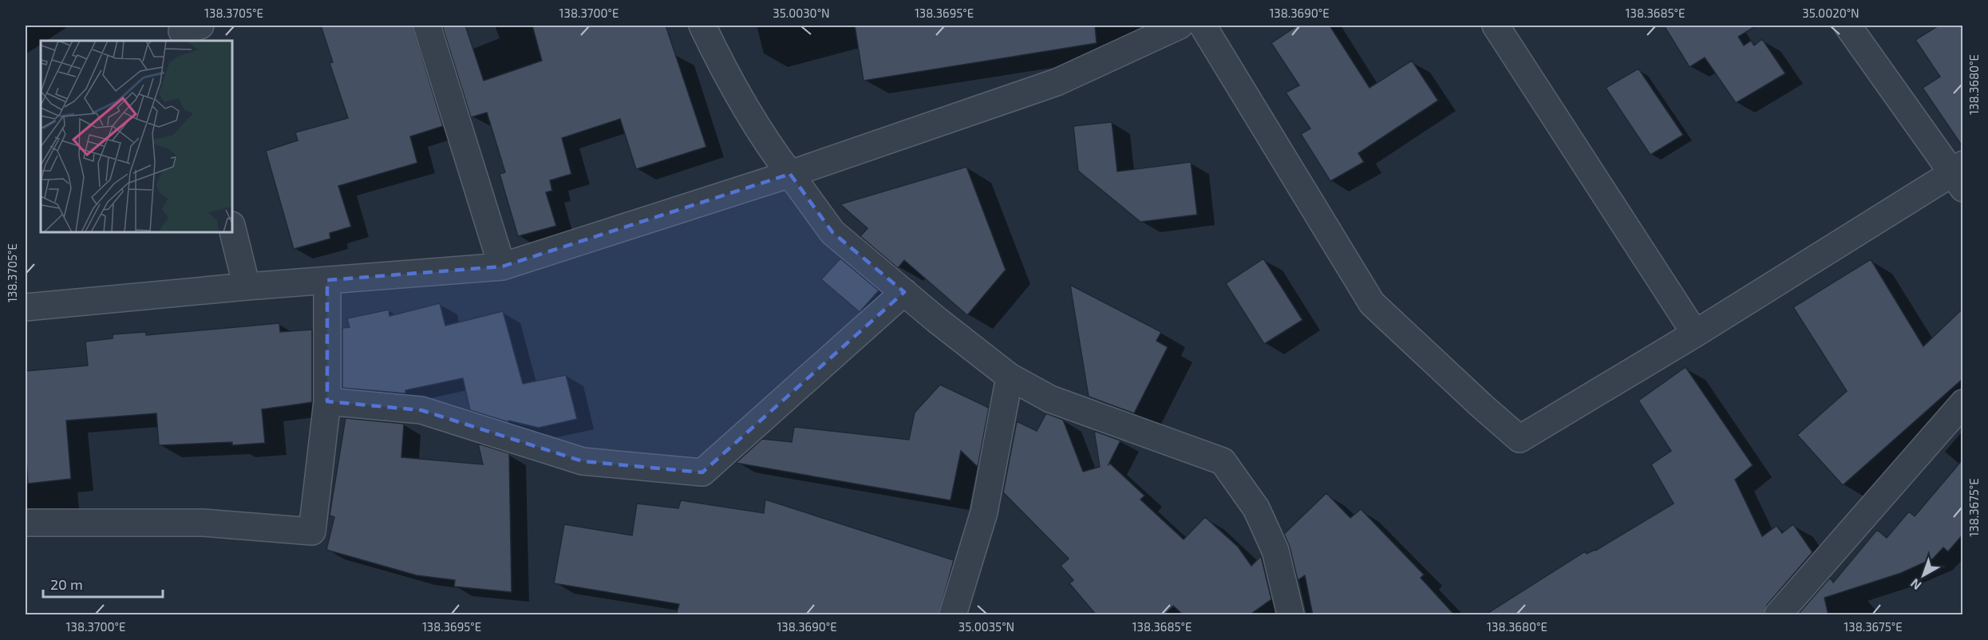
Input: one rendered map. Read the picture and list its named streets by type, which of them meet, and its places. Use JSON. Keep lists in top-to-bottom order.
{
  "scale_bar": "20 m",
  "north": "bottom left",
  "coordinates": [
    "138.3705°E",
    "138.3700°E",
    "35.0030°N",
    "138.3695°E",
    "138.3690°E",
    "138.3685°E",
    "35.0020°N",
    "138.3680°E",
    "138.3675°E",
    "35.0035°N"
  ]
}
